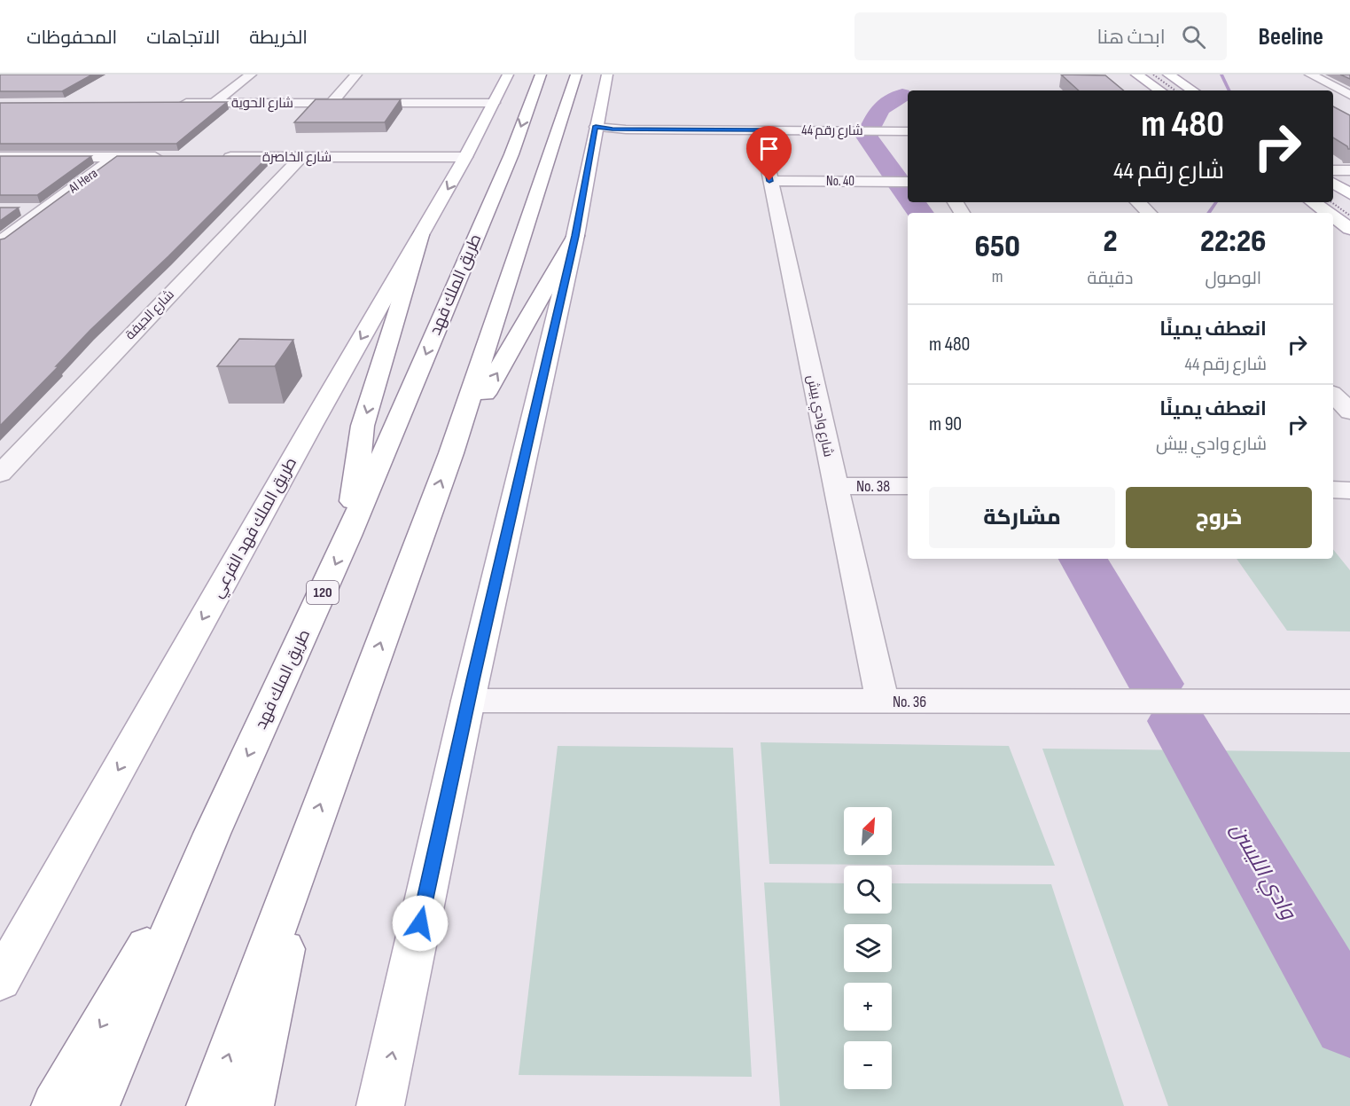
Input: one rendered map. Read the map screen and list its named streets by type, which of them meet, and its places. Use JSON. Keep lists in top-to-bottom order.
{
  "streets": {
    "main road": ["طريق الملك فهد", "طريق الملك فهد الفرعي", "120"],
    "street": [
      "شارع الحوية",
      "شارع رقم 44",
      "شارع الخاصرة",
      "Al Hera",
      "No. 40",
      "شارع الحيفة",
      "شارع وادي بيش",
      "No. 38",
      "No. 36"
    ]
  },
  "crossings": [
    ["شارع الحوية", "طريق الملك فهد الفرعي"],
    ["شارع رقم 44", "شارع وادي بيش"],
    ["شارع الخاصرة", "شارع الحيفة"],
    ["شارع الخاصرة", "طريق الملك فهد الفرعي"],
    ["No. 40", "شارع وادي بيش"],
    ["شارع وادي بيش", "No. 38"],
    ["شارع وادي بيش", "No. 36"]
  ],
  "water": ["وادي الليسن"],
  "north": "top right",
  "page": {
    "header": "Beeline",
    "search": "ابحث هنا",
    "nav": ["الخريطة", "الاتجاهات", "المحفوظات"],
    "turn": ["480 m", "شارع رقم 44"],
    "eta": [
      "22:26",
      "الوصول",
      "2",
      "دقيقة",
      "650",
      "m"
    ],
    "list": [
      {
        "name": "انعطف يمينًا",
        "note": "شارع رقم 44",
        "value": "480 m"
      },
      {
        "name": "انعطف يمينًا",
        "note": "شارع وادي بيش",
        "value": "90 m"
      }
    ],
    "buttons": ["خروج", "مشاركة"],
    "map_buttons": ["+", "−"]
  }
}
